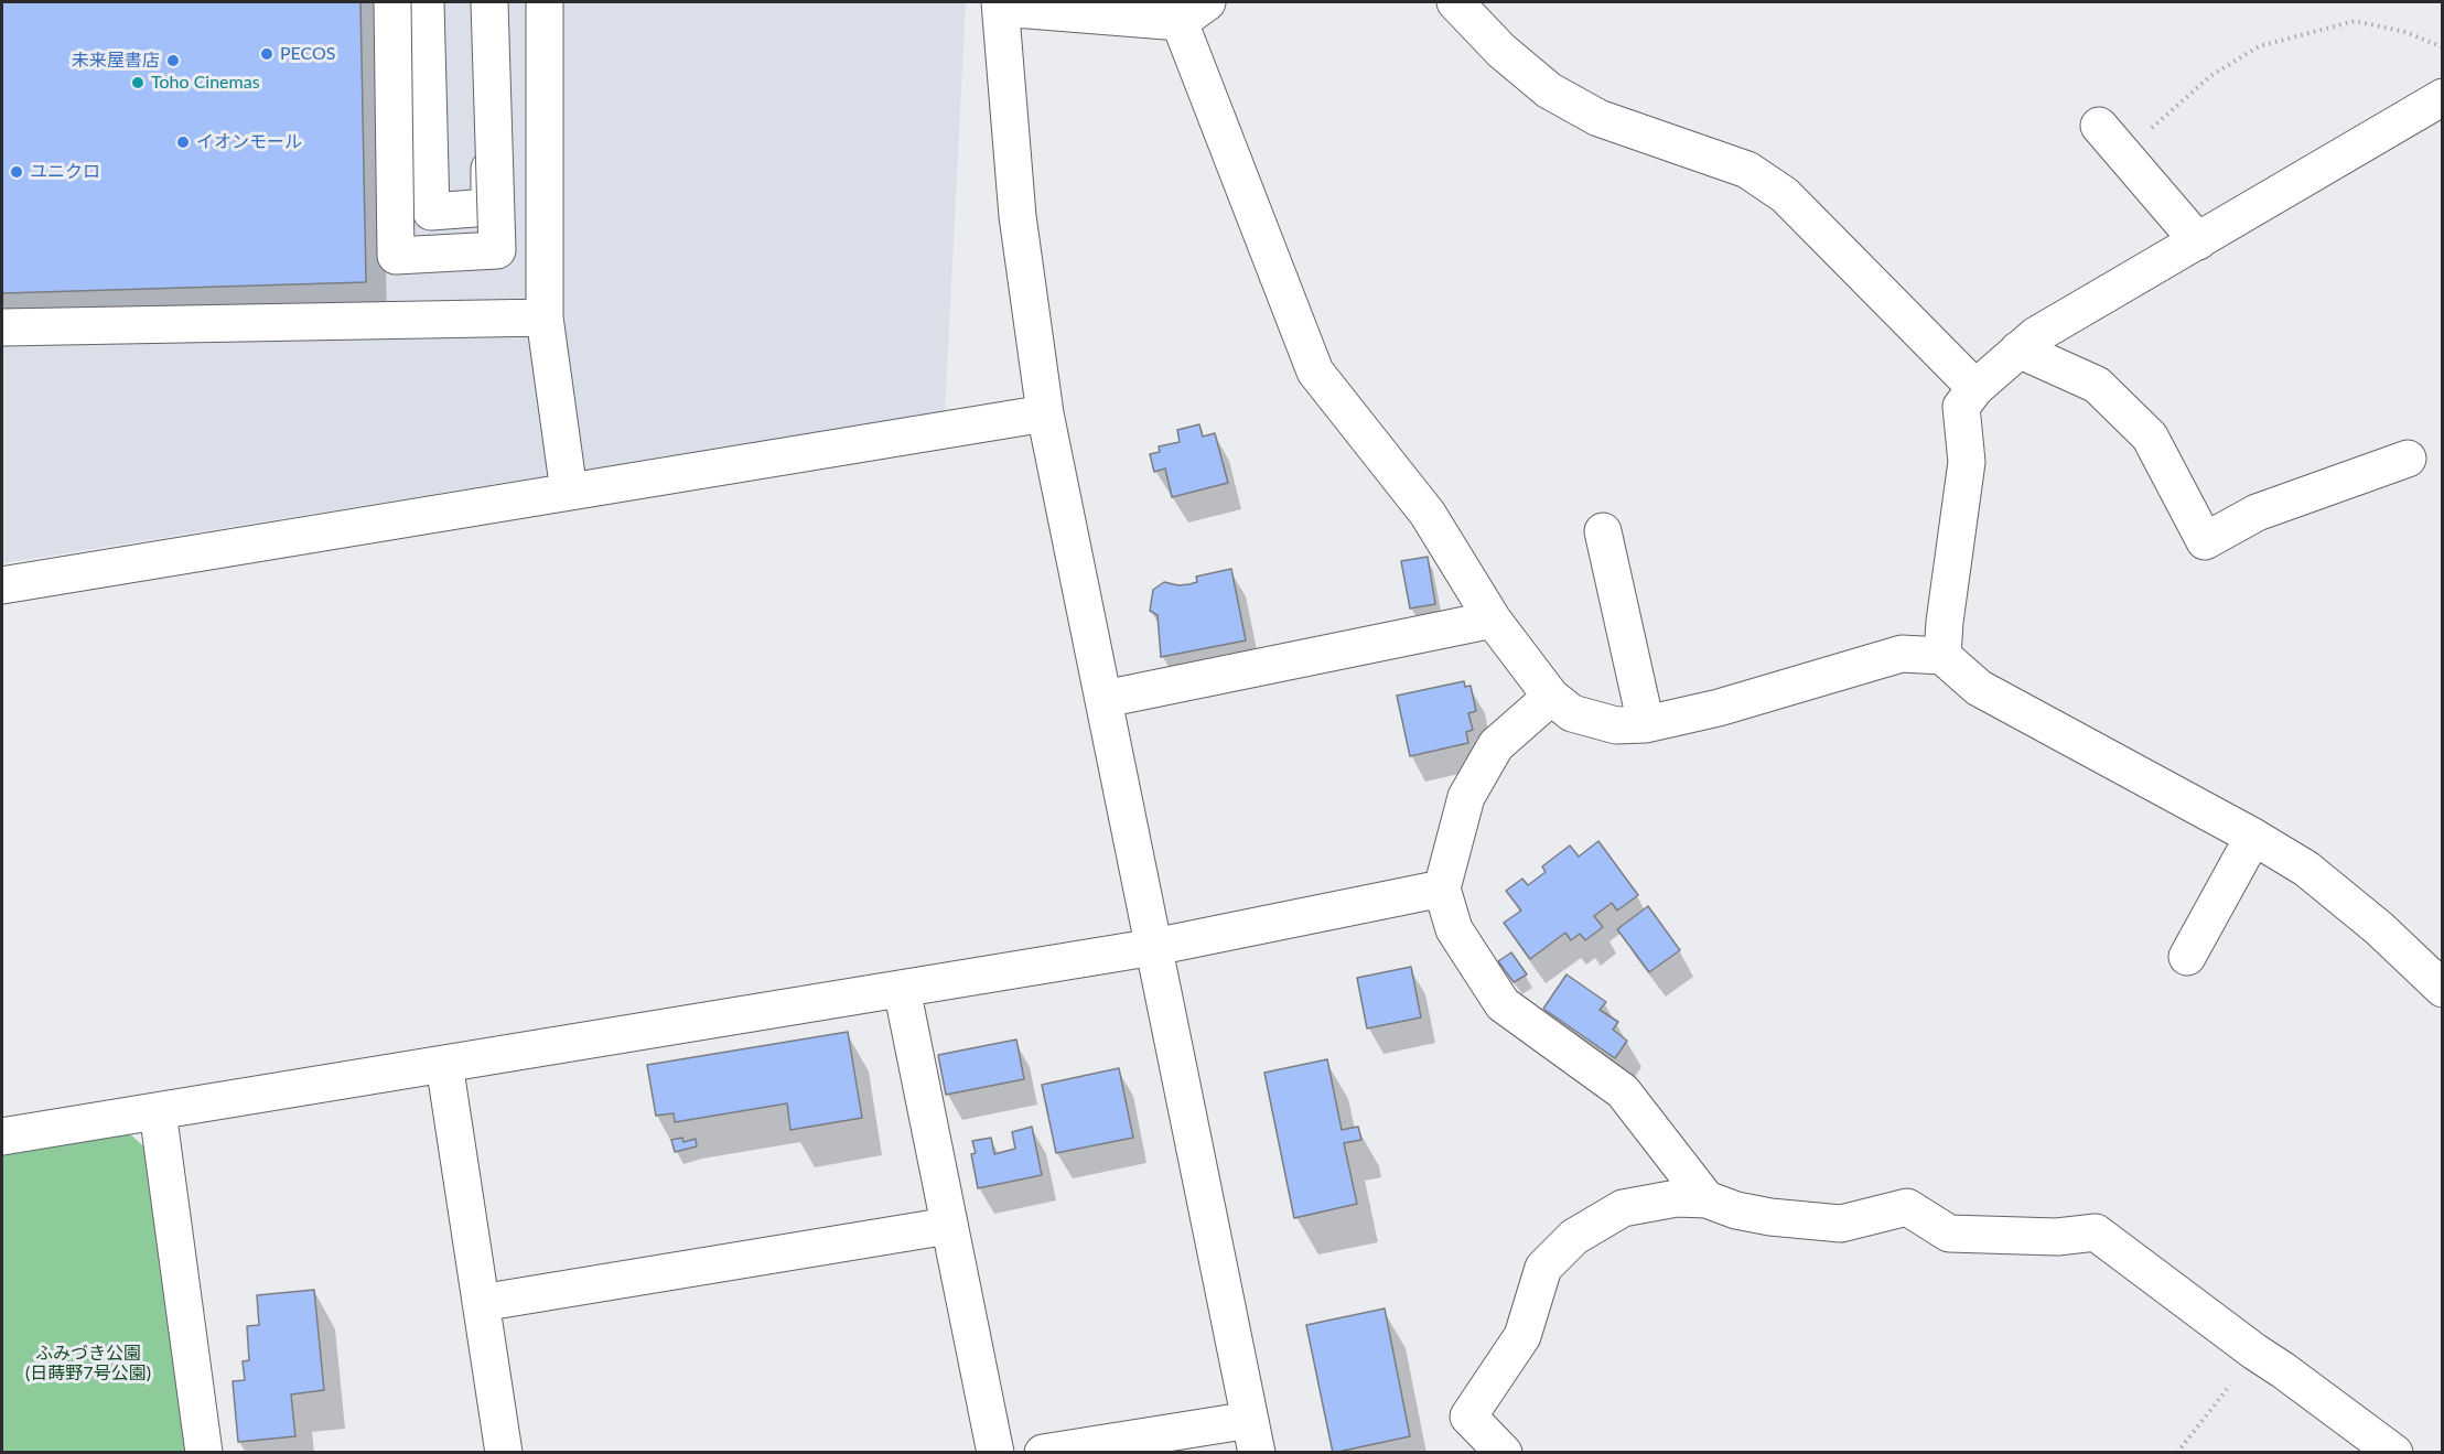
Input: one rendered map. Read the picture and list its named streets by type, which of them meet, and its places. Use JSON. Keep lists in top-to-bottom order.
{
  "parks": ["ふみづき公園 (日蒔野7号公園)"],
  "places": [
    "PECOS",
    "未来屋書店",
    "Toho Cinemas",
    "イオンモール",
    "ユニクロ"
  ]
}
